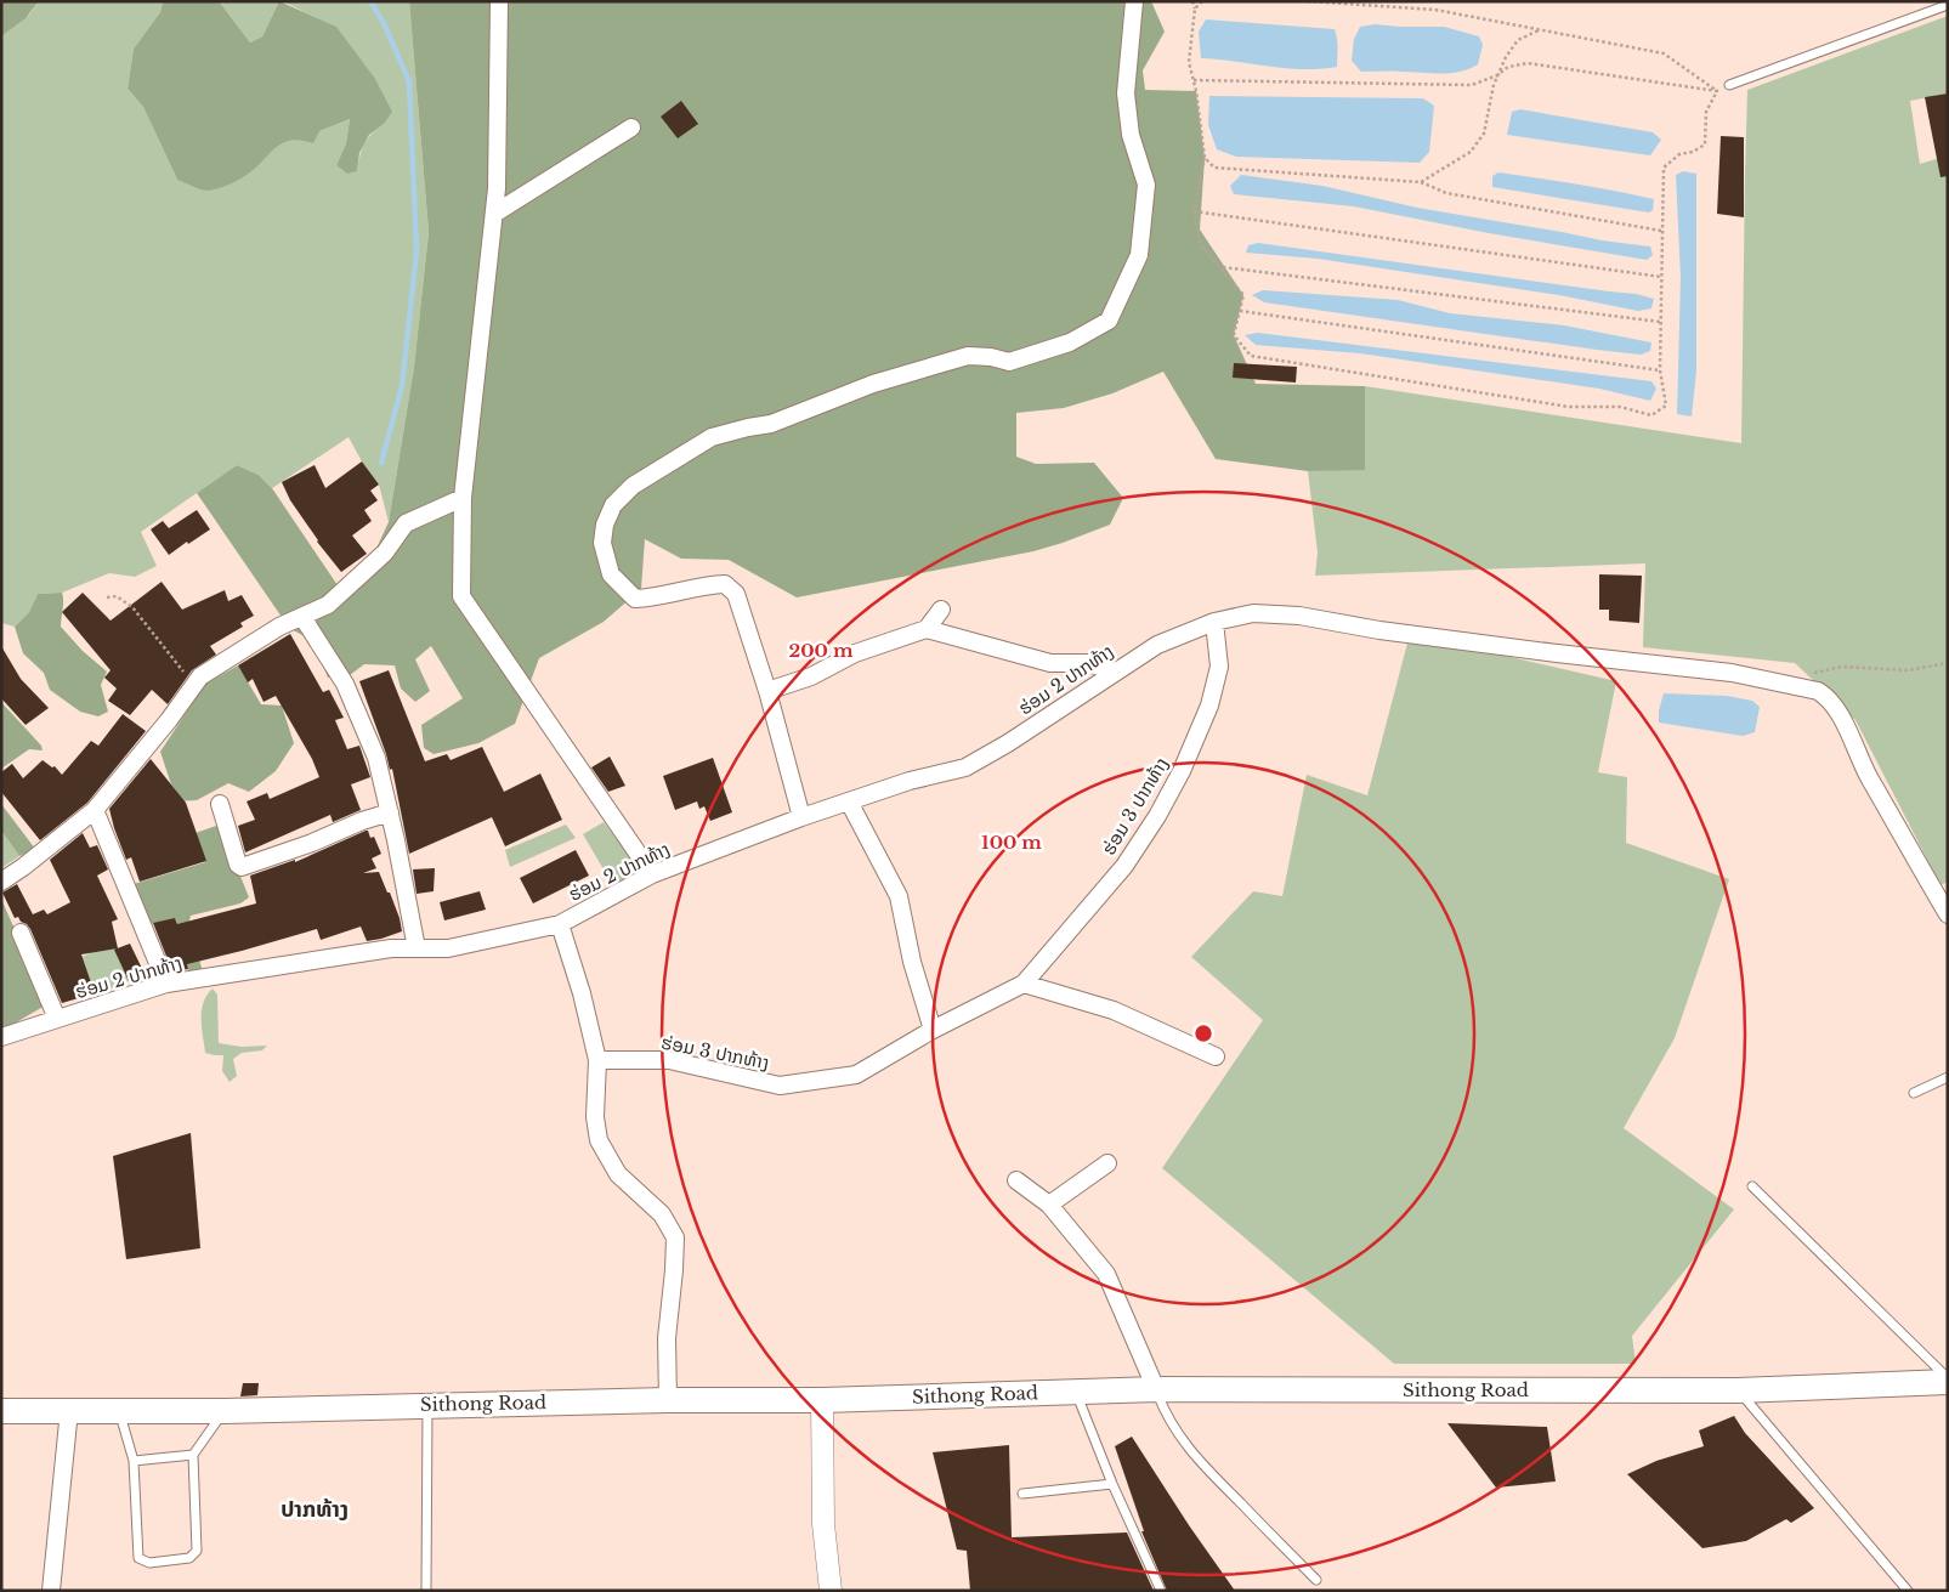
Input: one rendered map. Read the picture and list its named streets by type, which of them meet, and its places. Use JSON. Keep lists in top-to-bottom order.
{
  "streets": {
    "main road": ["Sithong Road"],
    "street": ["ຮ່ອມ 2 ປາກທ້າງ", "ຮ່ອມ 3 ປາກທ້າງ"]
  },
  "crossings": [
    ["ຮ່ອມ 2 ປາກທ້າງ", "ຮ່ອມ 3 ປາກທ້າງ"]
  ],
  "districts": ["ປາກທ້າງ"],
  "rings": ["200 m", "100 m"]
}
